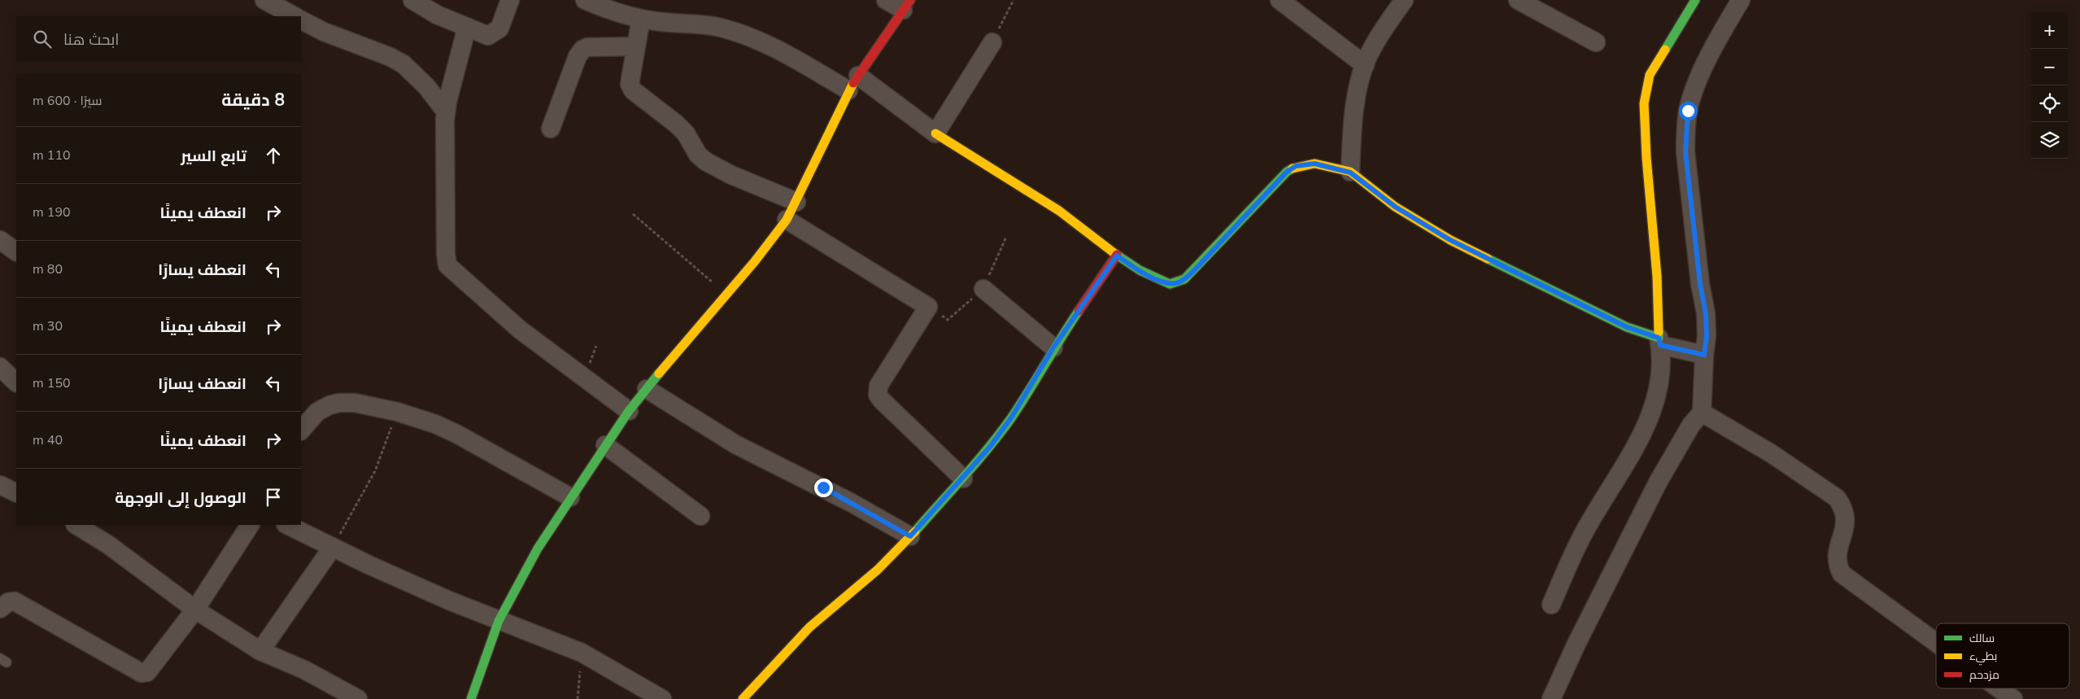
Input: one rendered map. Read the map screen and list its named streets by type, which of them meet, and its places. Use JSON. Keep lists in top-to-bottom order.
{
  "legend": ["سالك", "بطيء", "مزدحم"],
  "page": {
    "map_buttons": ["+", "−"],
    "search": "ابحث هنا",
    "heading": ["8 دقيقة", "سيرًا · 600 m"],
    "list": [
      ["تابع السير", "110 m"],
      ["انعطف يمينًا", "190 m"],
      ["انعطف يسارًا", "80 m"],
      ["انعطف يمينًا", "30 m"],
      ["انعطف يسارًا", "150 m"],
      ["انعطف يمينًا", "40 m"],
      "الوصول إلى الوجهة"
    ]
  }
}
